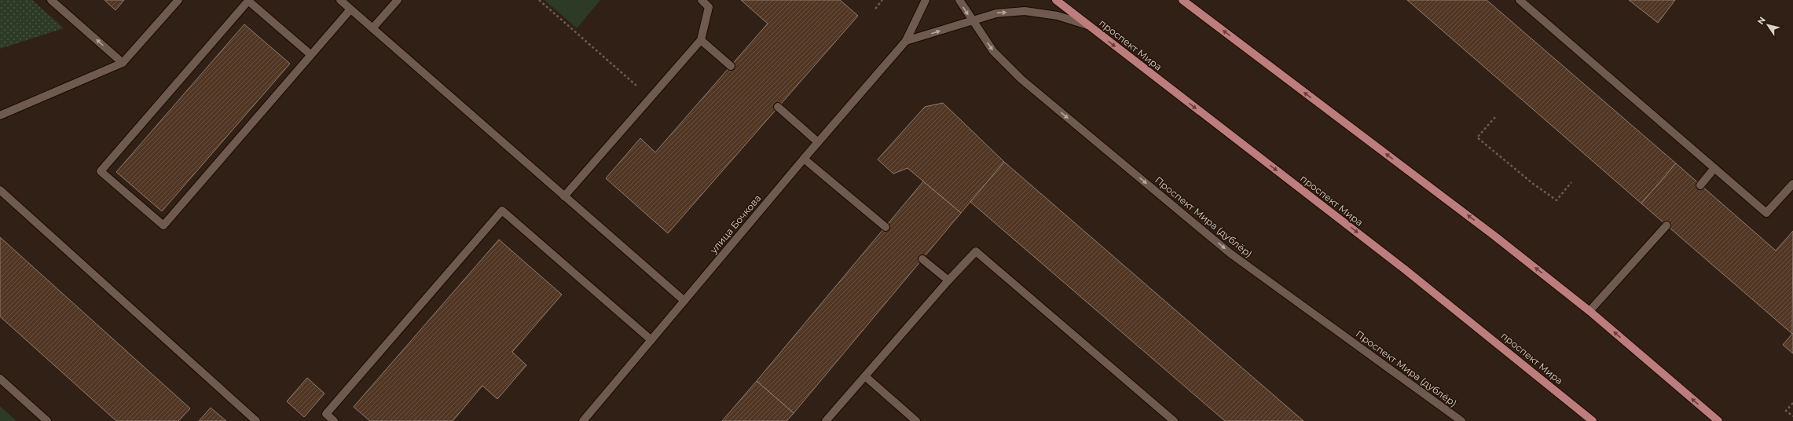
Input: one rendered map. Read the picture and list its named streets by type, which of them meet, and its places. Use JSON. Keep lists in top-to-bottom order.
{
  "streets": {
    "main road": ["проспект Мира"],
    "street": ["Проспект Мира (дублёр)", "улица Бочкова"]
  },
  "one_way": ["проспект Мира", "Проспект Мира (дублёр)"],
  "north": "top left"
}
